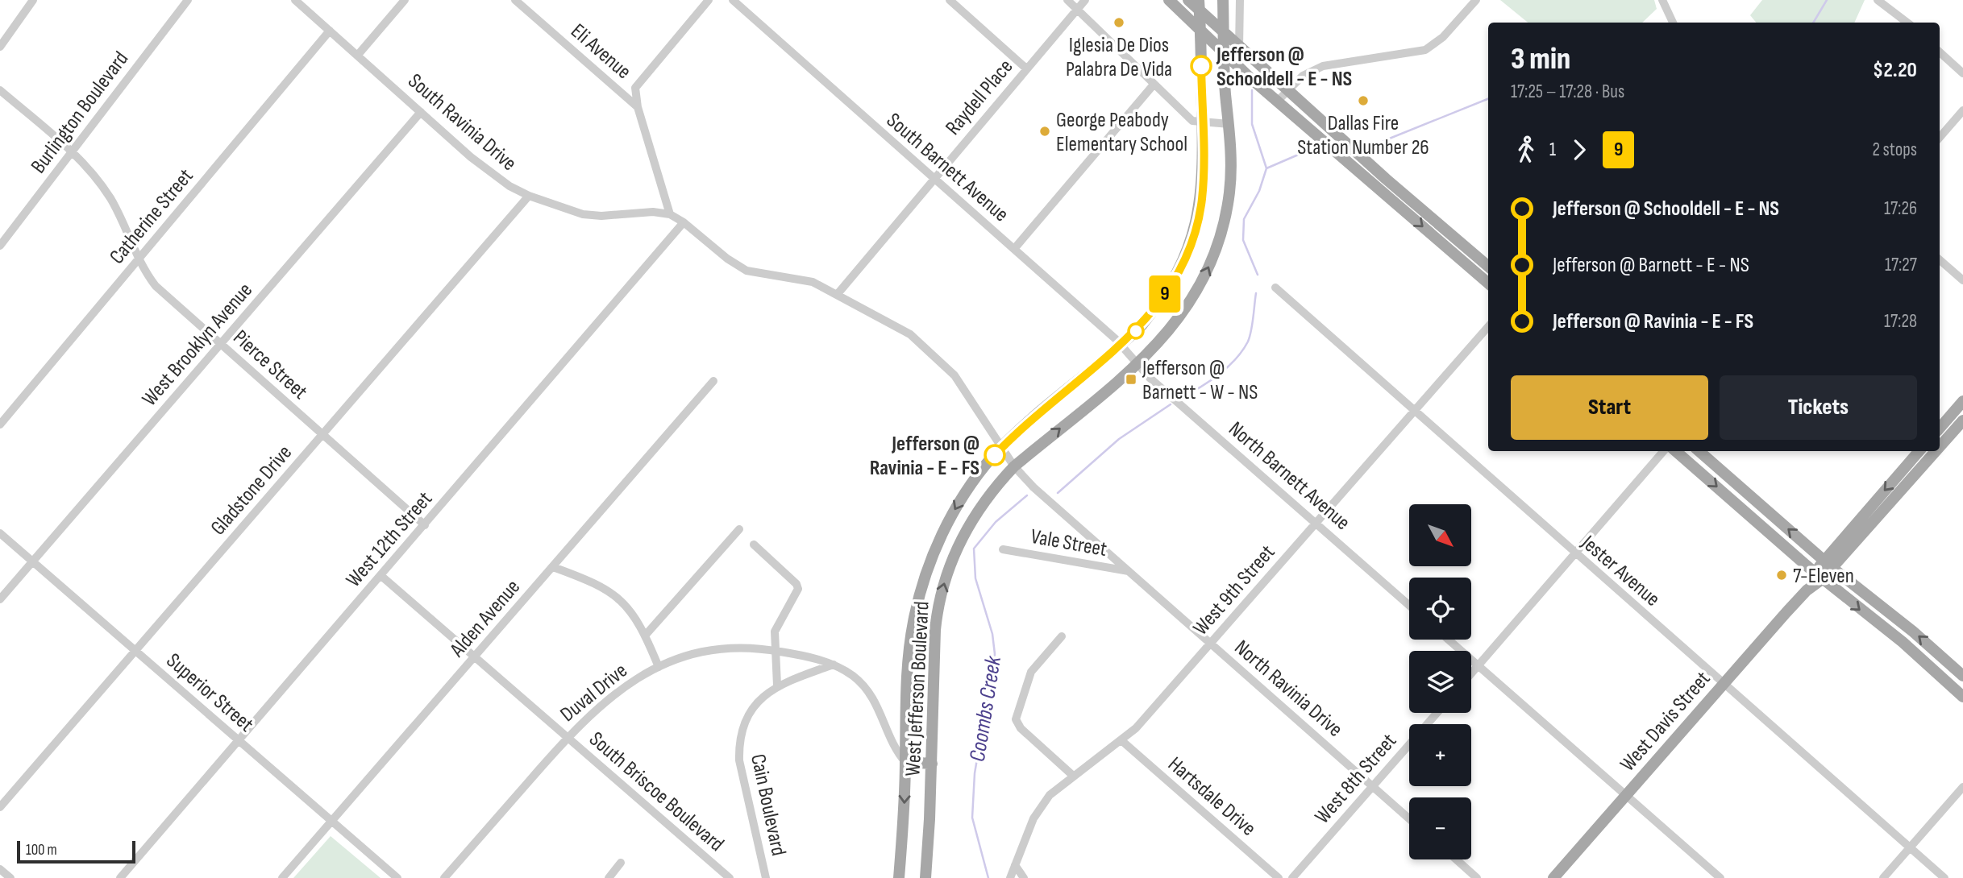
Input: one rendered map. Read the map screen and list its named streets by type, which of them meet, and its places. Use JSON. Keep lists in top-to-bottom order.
{
  "streets": {
    "main road": ["West Jefferson Boulevard", "West Davis Street"],
    "street": [
      "Eli Avenue",
      "Raydell Place",
      "Burlington Boulevard",
      "South Ravinia Drive",
      "South Barnett Avenue",
      "Catherine Street",
      "West Brooklyn Avenue",
      "Pierce Street",
      "North Barnett Avenue",
      "Gladstone Drive",
      "West 12th Street",
      "Vale Street",
      "Jester Avenue",
      "West 9th Street",
      "Alden Avenue",
      "North Ravinia Drive",
      "Superior Street",
      "Duval Drive",
      "West 8th Street",
      "South Briscoe Boulevard",
      "Hartsdale Drive",
      "Cain Boulevard"
    ]
  },
  "crossings": [
    ["Raydell Place", "South Ravinia Drive"],
    ["Raydell Place", "South Barnett Avenue"],
    ["Burlington Boulevard", "Pierce Street"],
    ["South Ravinia Drive", "Catherine Street"],
    ["South Ravinia Drive", "West Brooklyn Avenue"],
    ["South Ravinia Drive", "Gladstone Drive"],
    ["South Ravinia Drive", "West 12th Street"],
    ["South Ravinia Drive", "North Ravinia Drive"],
    ["South Ravinia Drive", "West Jefferson Boulevard"],
    ["South Barnett Avenue", "North Barnett Avenue"],
    ["South Barnett Avenue", "West Jefferson Boulevard"],
    ["Catherine Street", "Pierce Street"],
    ["West Brooklyn Avenue", "Pierce Street"],
    ["West Brooklyn Avenue", "Superior Street"],
    ["Pierce Street", "Gladstone Drive"],
    ["Pierce Street", "West 12th Street"],
    ["North Barnett Avenue", "West 9th Street"],
    ["North Barnett Avenue", "West Jefferson Boulevard"],
    ["Gladstone Drive", "Superior Street"],
    ["West 12th Street", "Superior Street"],
    ["West 12th Street", "South Briscoe Boulevard"],
    ["Vale Street", "North Ravinia Drive"],
    ["Jester Avenue", "West 9th Street"],
    ["Jester Avenue", "West Davis Street"],
    ["West 9th Street", "North Ravinia Drive"],
    ["West 9th Street", "Hartsdale Drive"],
    ["Alden Avenue", "Superior Street"],
    ["Alden Avenue", "South Briscoe Boulevard"],
    ["North Ravinia Drive", "West 8th Street"],
    ["West Jefferson Boulevard", "Duval Drive"],
    ["Duval Drive", "South Briscoe Boulevard"]
  ],
  "water": ["Coombs Creek"],
  "places": {
    "other": [
      "Iglesia De Dios Palabra De Vida",
      "Jefferson @ Schooldell - E - NS",
      "Dallas Fire Station Number 26",
      "George Peabody Elementary School",
      "Jefferson @ Ravinia - E - FS",
      "7-Eleven"
    ],
    "transit": ["Jefferson @ Barnett - W - NS"]
  },
  "lines": ["bus line 9"],
  "scale_bar": "100 m",
  "north": "bottom right",
  "page": {
    "on_map": "9",
    "heading": ["3 min", "17:25 – 17:28 · Bus", "$2.20"],
    "legs": ["1", "9", "2 stops"],
    "list": [
      {
        "name": "Jefferson @ Schooldell - E - NS",
        "value": "17:26"
      },
      {
        "name": "Jefferson @ Barnett - E - NS",
        "value": "17:27"
      },
      {
        "name": "Jefferson @ Ravinia - E - FS",
        "value": "17:28"
      }
    ],
    "buttons": ["Start", "Tickets"],
    "map_buttons": ["+", "−"],
    "scale": "100 m"
  }
}
